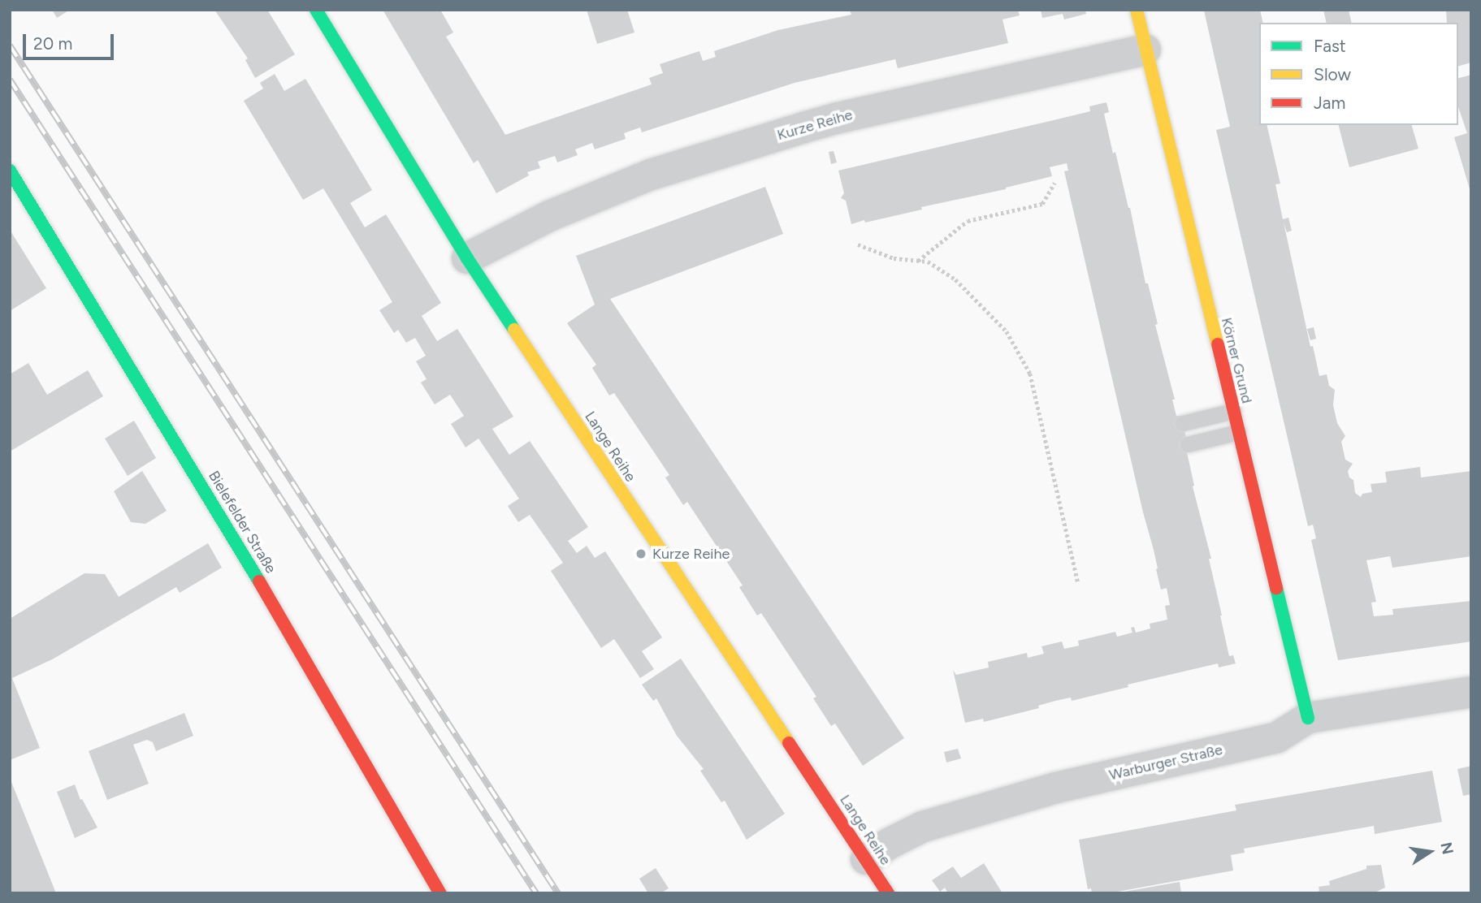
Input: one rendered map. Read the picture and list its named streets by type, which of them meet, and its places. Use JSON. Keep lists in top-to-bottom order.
{
  "streets": {
    "street": [
      "Kurze Reihe",
      "Körner Grund",
      "Lange Reihe",
      "Bielefelder Straße",
      "Warburger Straße"
    ]
  },
  "crossings": [
    ["Kurze Reihe", "Körner Grund"],
    ["Kurze Reihe", "Lange Reihe"],
    ["Körner Grund", "Warburger Straße"],
    ["Lange Reihe", "Warburger Straße"]
  ],
  "places": ["Kurze Reihe"],
  "legend": ["Fast", "Slow", "Jam"],
  "scale_bar": "20 m",
  "north": "right"
}
